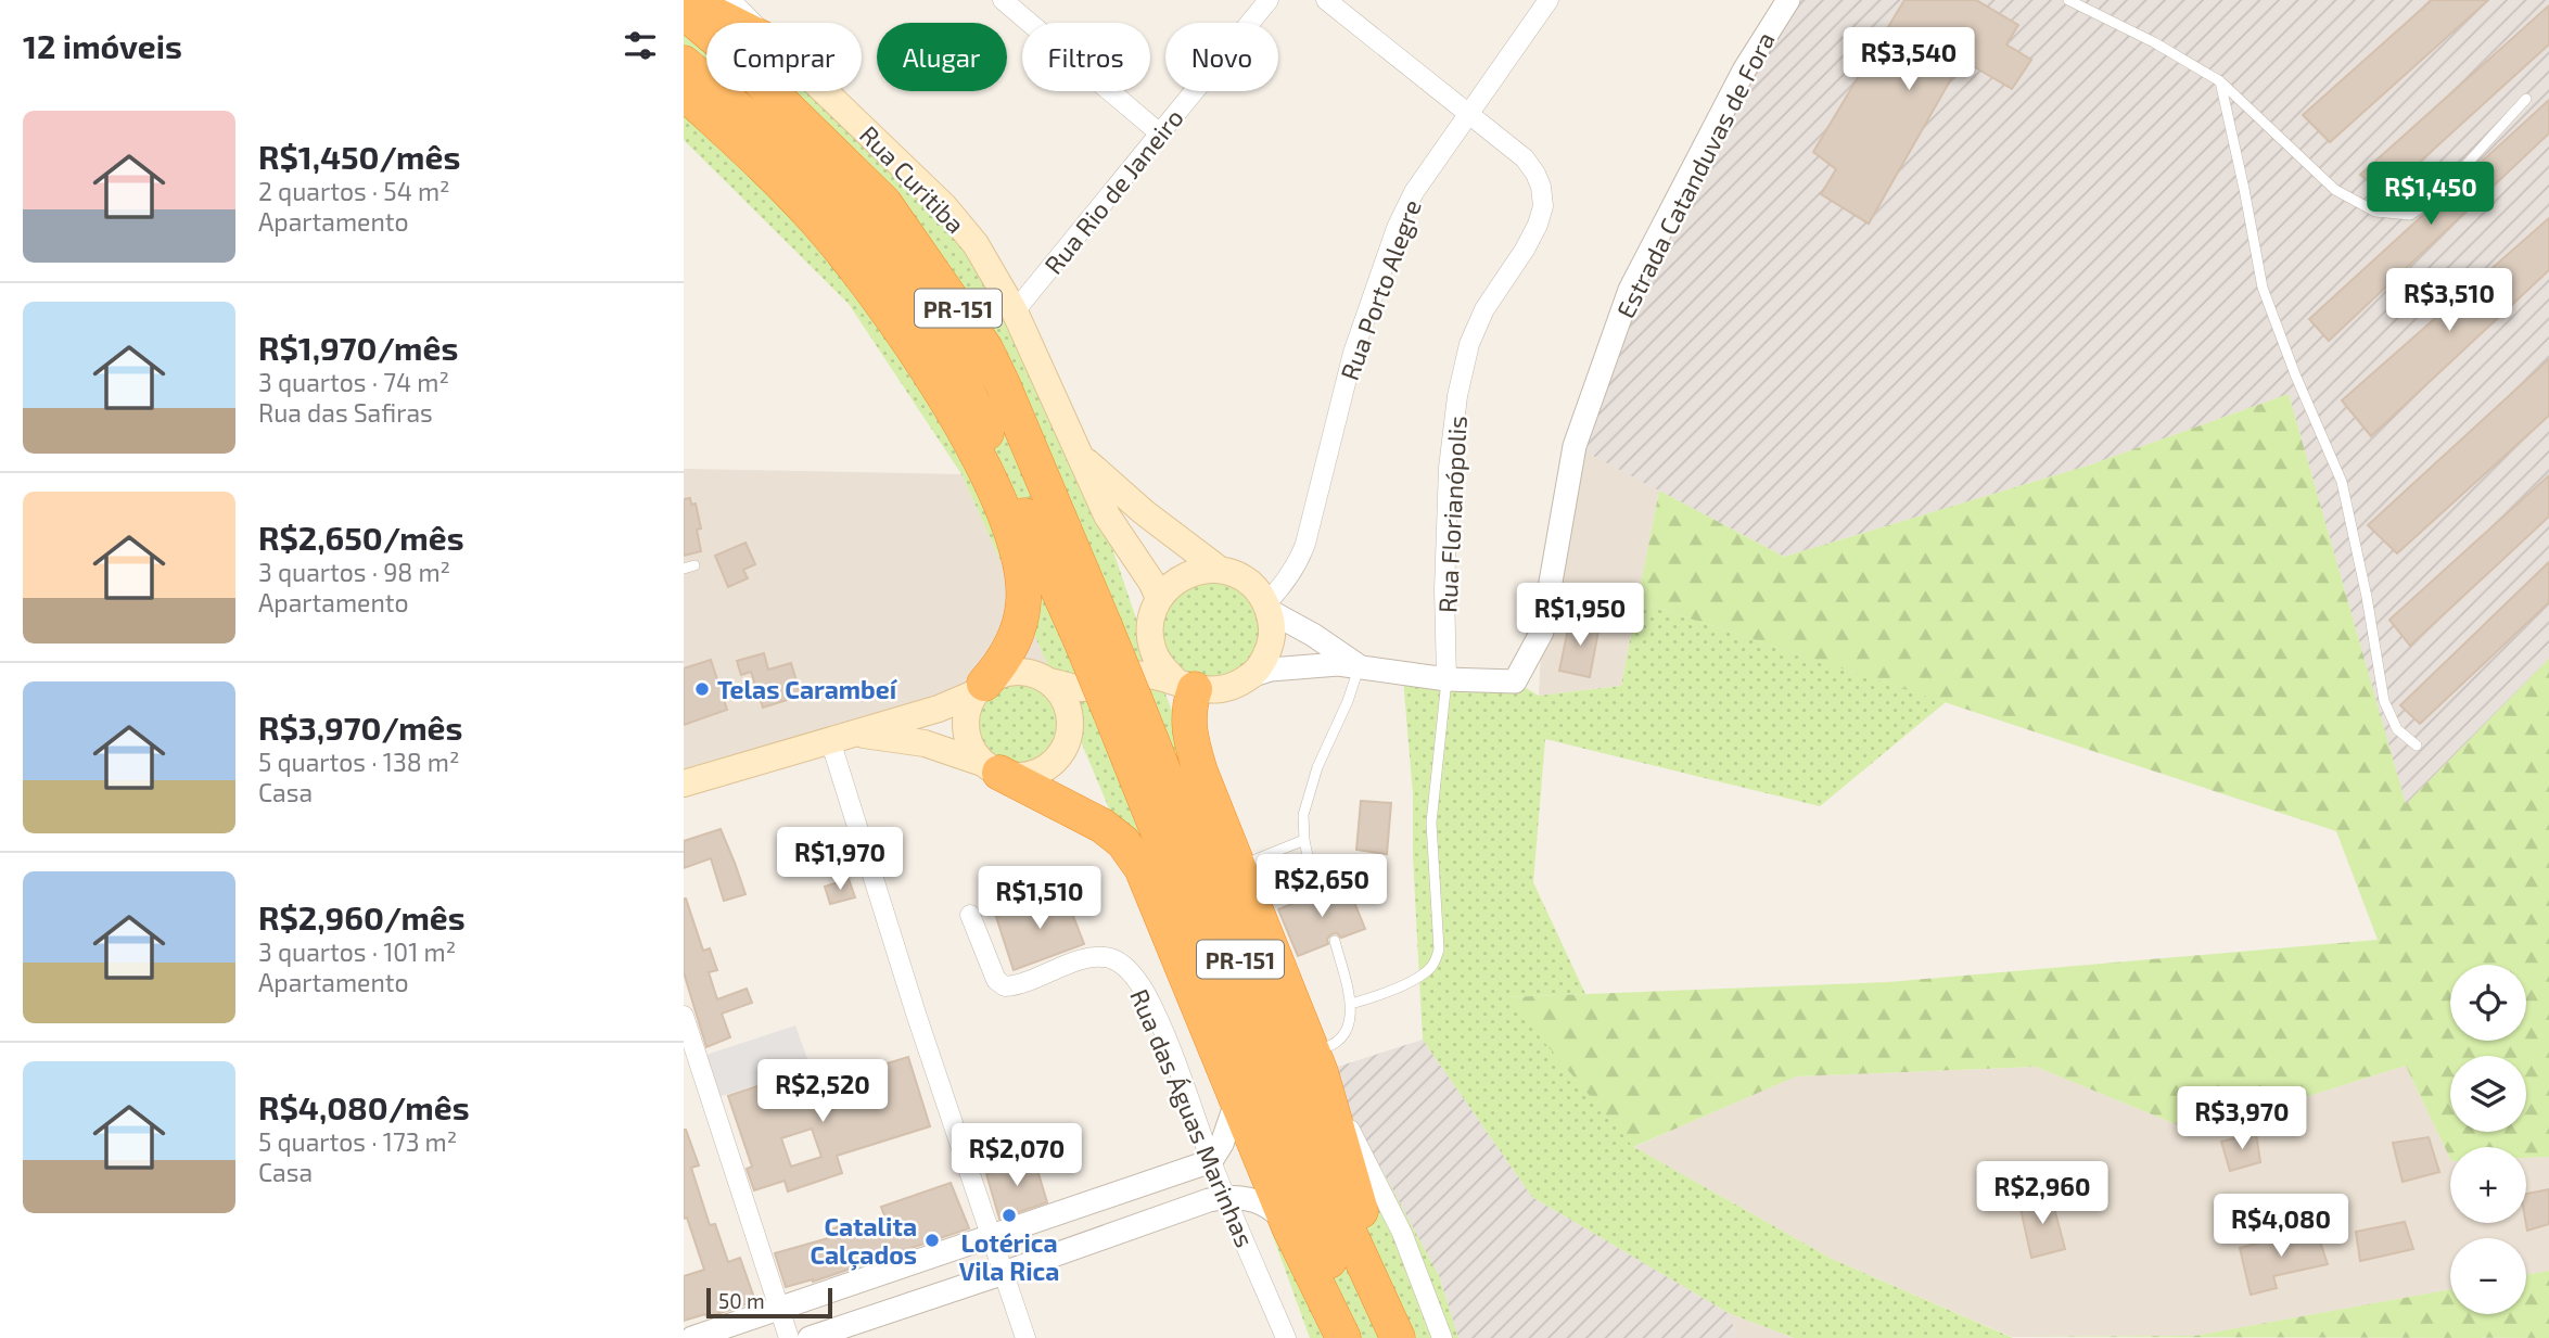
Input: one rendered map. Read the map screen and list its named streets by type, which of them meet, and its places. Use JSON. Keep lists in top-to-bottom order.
{
  "streets": {
    "highway": ["PR-151"],
    "main road": ["Rua Curitiba"],
    "street": [
      "Estrada Catanduvas de Fora",
      "Rua Rio de Janeiro",
      "Rua Porto Alegre",
      "Rua Florianópolis",
      "Rua das Águas Marinhas"
    ]
  },
  "crossings": [
    ["Estrada Catanduvas de Fora", "Rua Curitiba"],
    ["Estrada Catanduvas de Fora", "Rua Porto Alegre"],
    ["Estrada Catanduvas de Fora", "Rua Florianópolis"],
    ["Rua Curitiba", "Rua Rio de Janeiro"],
    ["Rua Curitiba", "Rua Porto Alegre"],
    ["Rua Porto Alegre", "Rua Florianópolis"]
  ],
  "places": ["Telas Carambeí", "Lotérica Vila Rica", "Catalita Calçados"],
  "scale_bar": "50 m",
  "page": {
    "heading": "12 imóveis",
    "chip": [
      "Comprar",
      "Alugar",
      "Filtros",
      "Novo"
    ],
    "price": [
      "R$3,540",
      "R$1,450",
      "R$3,510",
      "R$1,950",
      "R$1,970",
      "R$2,650",
      "R$1,510",
      "R$2,520",
      "R$3,970",
      "R$2,070",
      "R$2,960",
      "R$4,080"
    ],
    "list": [
      {
        "name": "R$1,450/mês",
        "note": "2 quartos · 54 m² · Apartamento"
      },
      {
        "name": "R$1,970/mês",
        "note": "3 quartos · 74 m² · Rua das Safiras"
      },
      {
        "name": "R$2,650/mês",
        "note": "3 quartos · 98 m² · Apartamento"
      },
      {
        "name": "R$3,970/mês",
        "note": "5 quartos · 138 m² · Casa"
      },
      {
        "name": "R$2,960/mês",
        "note": "3 quartos · 101 m² · Apartamento"
      },
      {
        "name": "R$4,080/mês",
        "note": "5 quartos · 173 m² · Casa"
      }
    ],
    "map_buttons": ["+", "−"],
    "scale": "50 m"
  }
}
